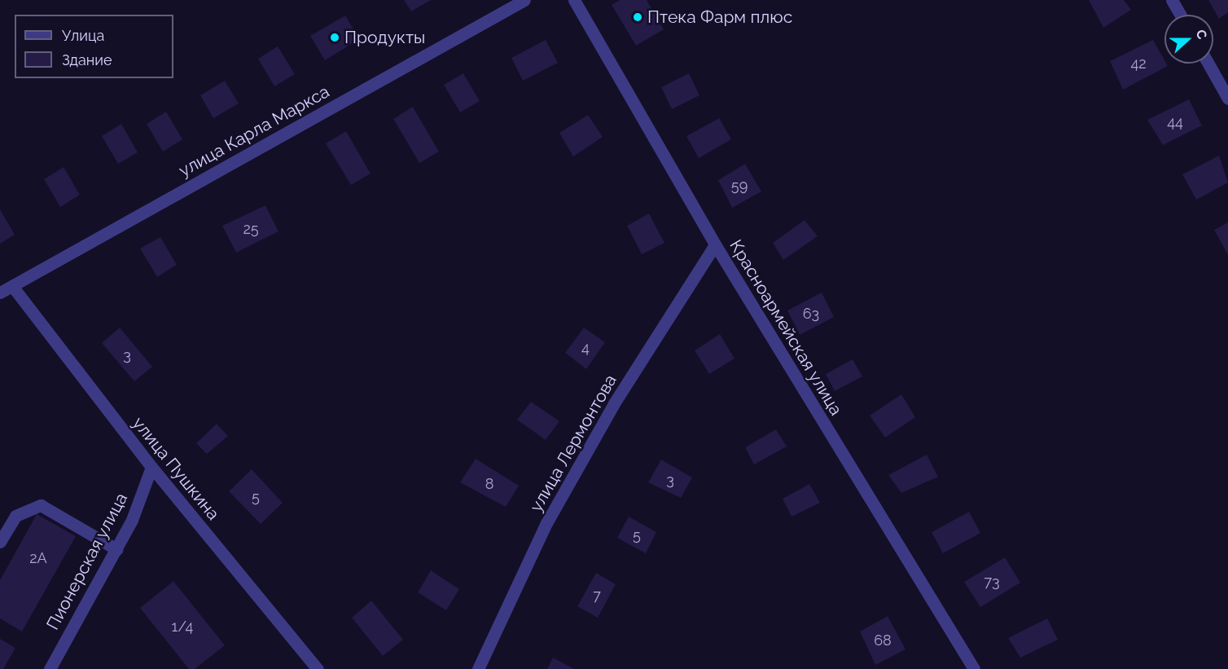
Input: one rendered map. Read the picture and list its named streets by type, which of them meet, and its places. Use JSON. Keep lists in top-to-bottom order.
{
  "streets": {
    "street": [
      "улица Карла Маркса",
      "Красноармейская улица",
      "улица Лермонтова",
      "улица Пушкина",
      "Пионерская улица"
    ]
  },
  "crossings": [
    ["улица Карла Маркса", "улица Пушкина"],
    ["Красноармейская улица", "улица Лермонтова"],
    ["улица Пушкина", "Пионерская улица"]
  ],
  "places": ["Птека Фарм плюс", "Продукты"],
  "house_numbers": [
    "42",
    "44",
    "59",
    "25",
    "63",
    "4",
    "3",
    "3",
    "8",
    "5",
    "5",
    "2А",
    "73",
    "7",
    "1/4",
    "68"
  ],
  "legend": ["Улица", "Здание"],
  "north": "right"
}
